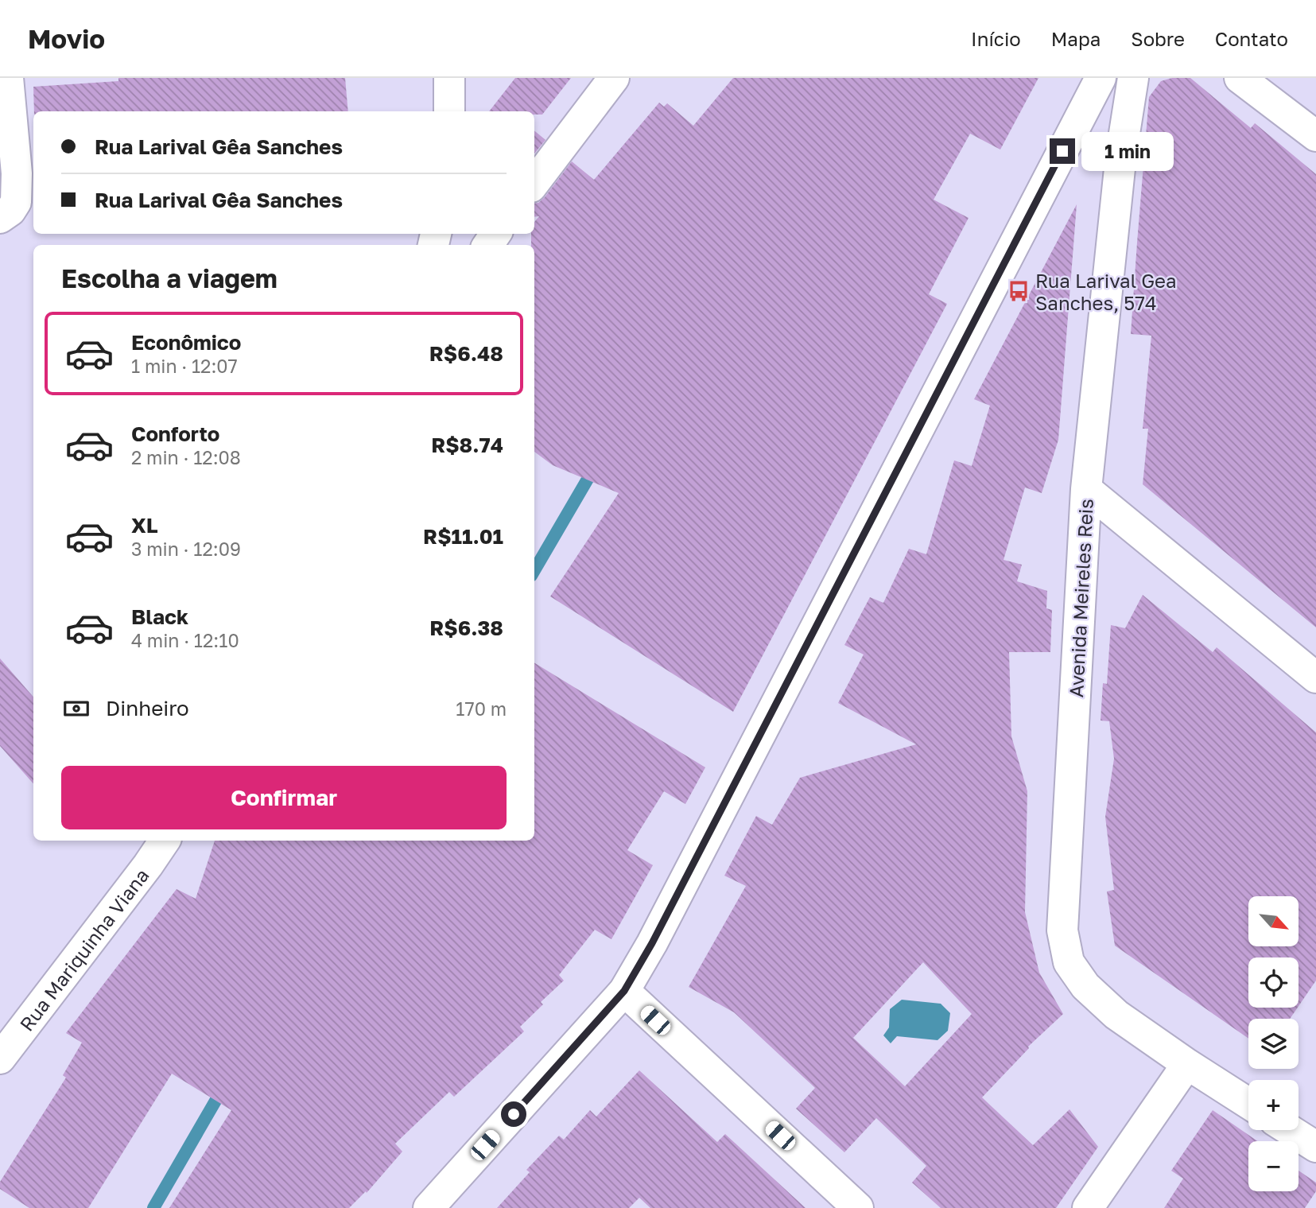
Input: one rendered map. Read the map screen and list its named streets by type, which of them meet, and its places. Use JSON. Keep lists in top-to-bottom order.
{
  "streets": {
    "street": ["Avenida Meireles Reis", "Rua Mariquinha Viana"]
  },
  "places": {
    "bus stop": ["Rua Larival Gea Sanches, 574"]
  },
  "north": "bottom right",
  "page": {
    "header": "Movio",
    "nav": [
      "Início",
      "Mapa",
      "Sobre",
      "Contato"
    ],
    "banner": ["Rua Larival Gêa Sanches", "Rua Larival Gêa Sanches"],
    "bubble": "1 min",
    "heading": "Escolha a viagem",
    "list": [
      {
        "name": "Econômico",
        "note": "1 min · 12:07",
        "value": "R$6.48"
      },
      {
        "name": "Conforto",
        "note": "2 min · 12:08",
        "value": "R$8.74"
      },
      {
        "name": "XL",
        "note": "3 min · 12:09",
        "value": "R$11.01"
      },
      {
        "name": "Black",
        "note": "4 min · 12:10",
        "value": "R$6.38"
      }
    ],
    "pay": ["Dinheiro", "170 m"],
    "buttons": "Confirmar",
    "map_buttons": ["+", "−"]
  }
}
